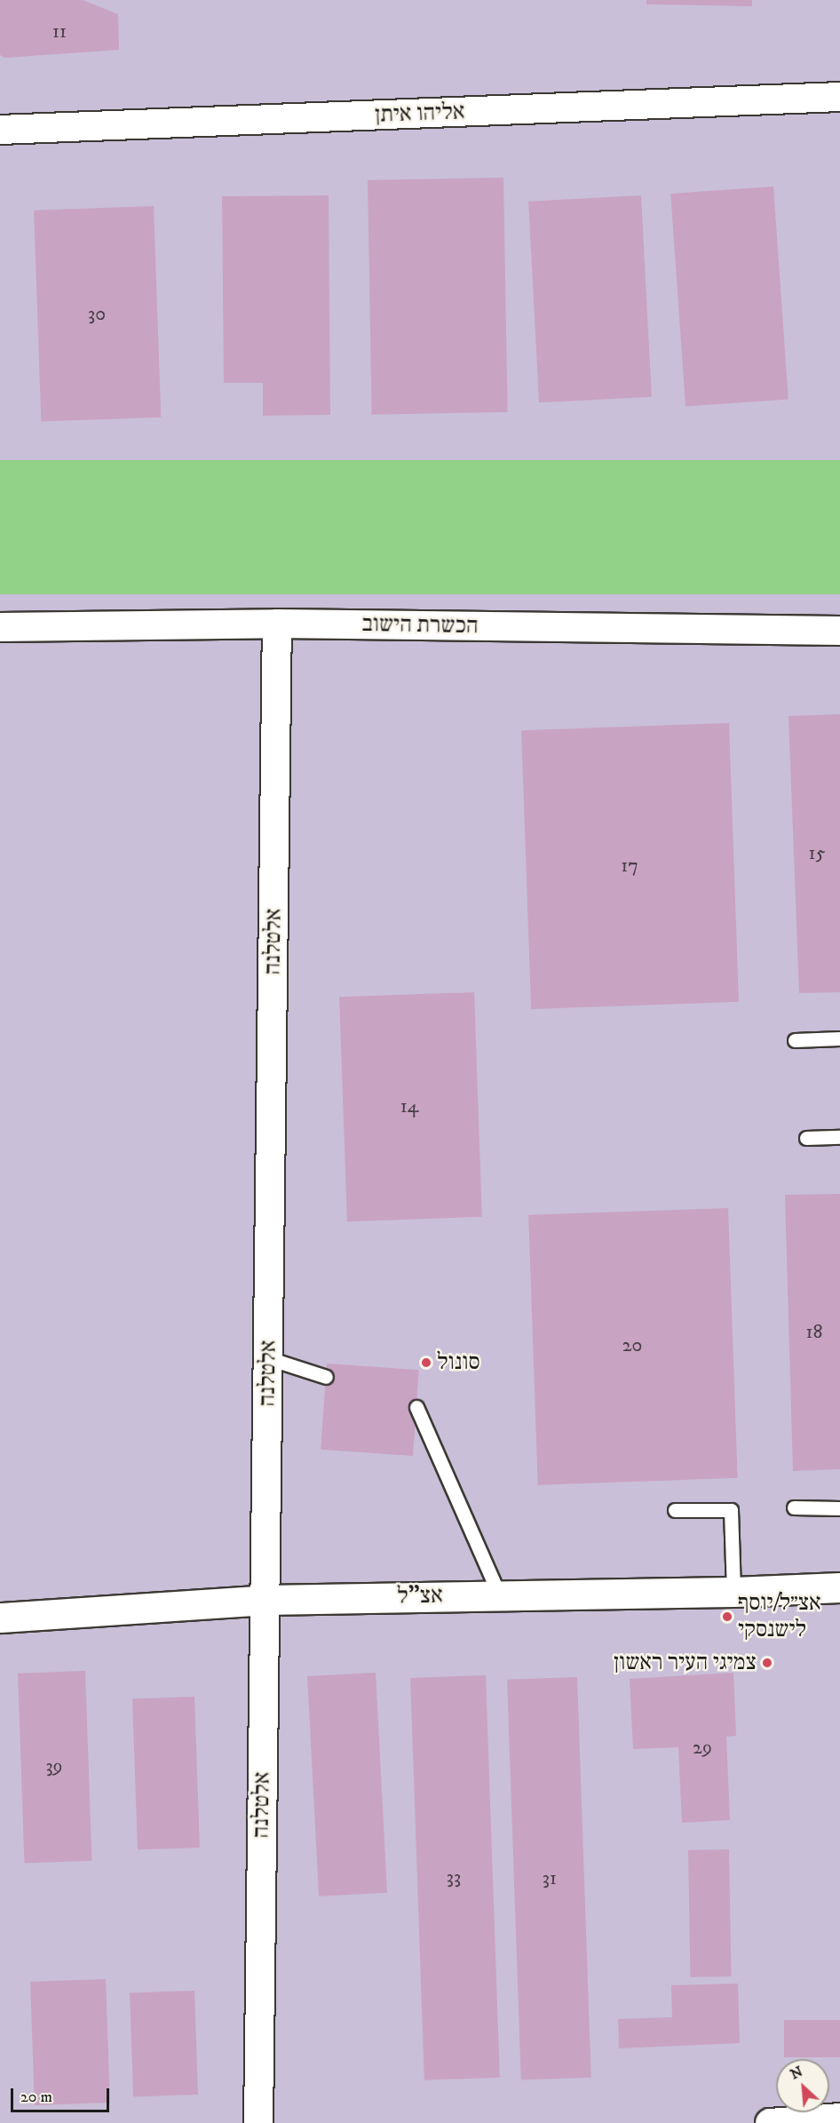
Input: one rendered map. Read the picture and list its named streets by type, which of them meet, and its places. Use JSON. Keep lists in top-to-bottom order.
{
  "streets": {
    "street": [
      "אליהו איתן",
      "הכשרת הישוב",
      "אלטלנה",
      "אצ\"ל"
    ]
  },
  "crossings": [
    ["הכשרת הישוב", "אלטלנה"],
    ["אלטלנה", "אצ\"ל"]
  ],
  "places": ["סונול", "אצ״ל/יוסף לישנסקי", "צמיגי העיר ראשון"],
  "house_numbers": [
    "11",
    "30",
    "15",
    "17",
    "14",
    "18",
    "20",
    "29",
    "39",
    "33",
    "31"
  ],
  "scale_bar": "20 m",
  "north": "top left"
}
